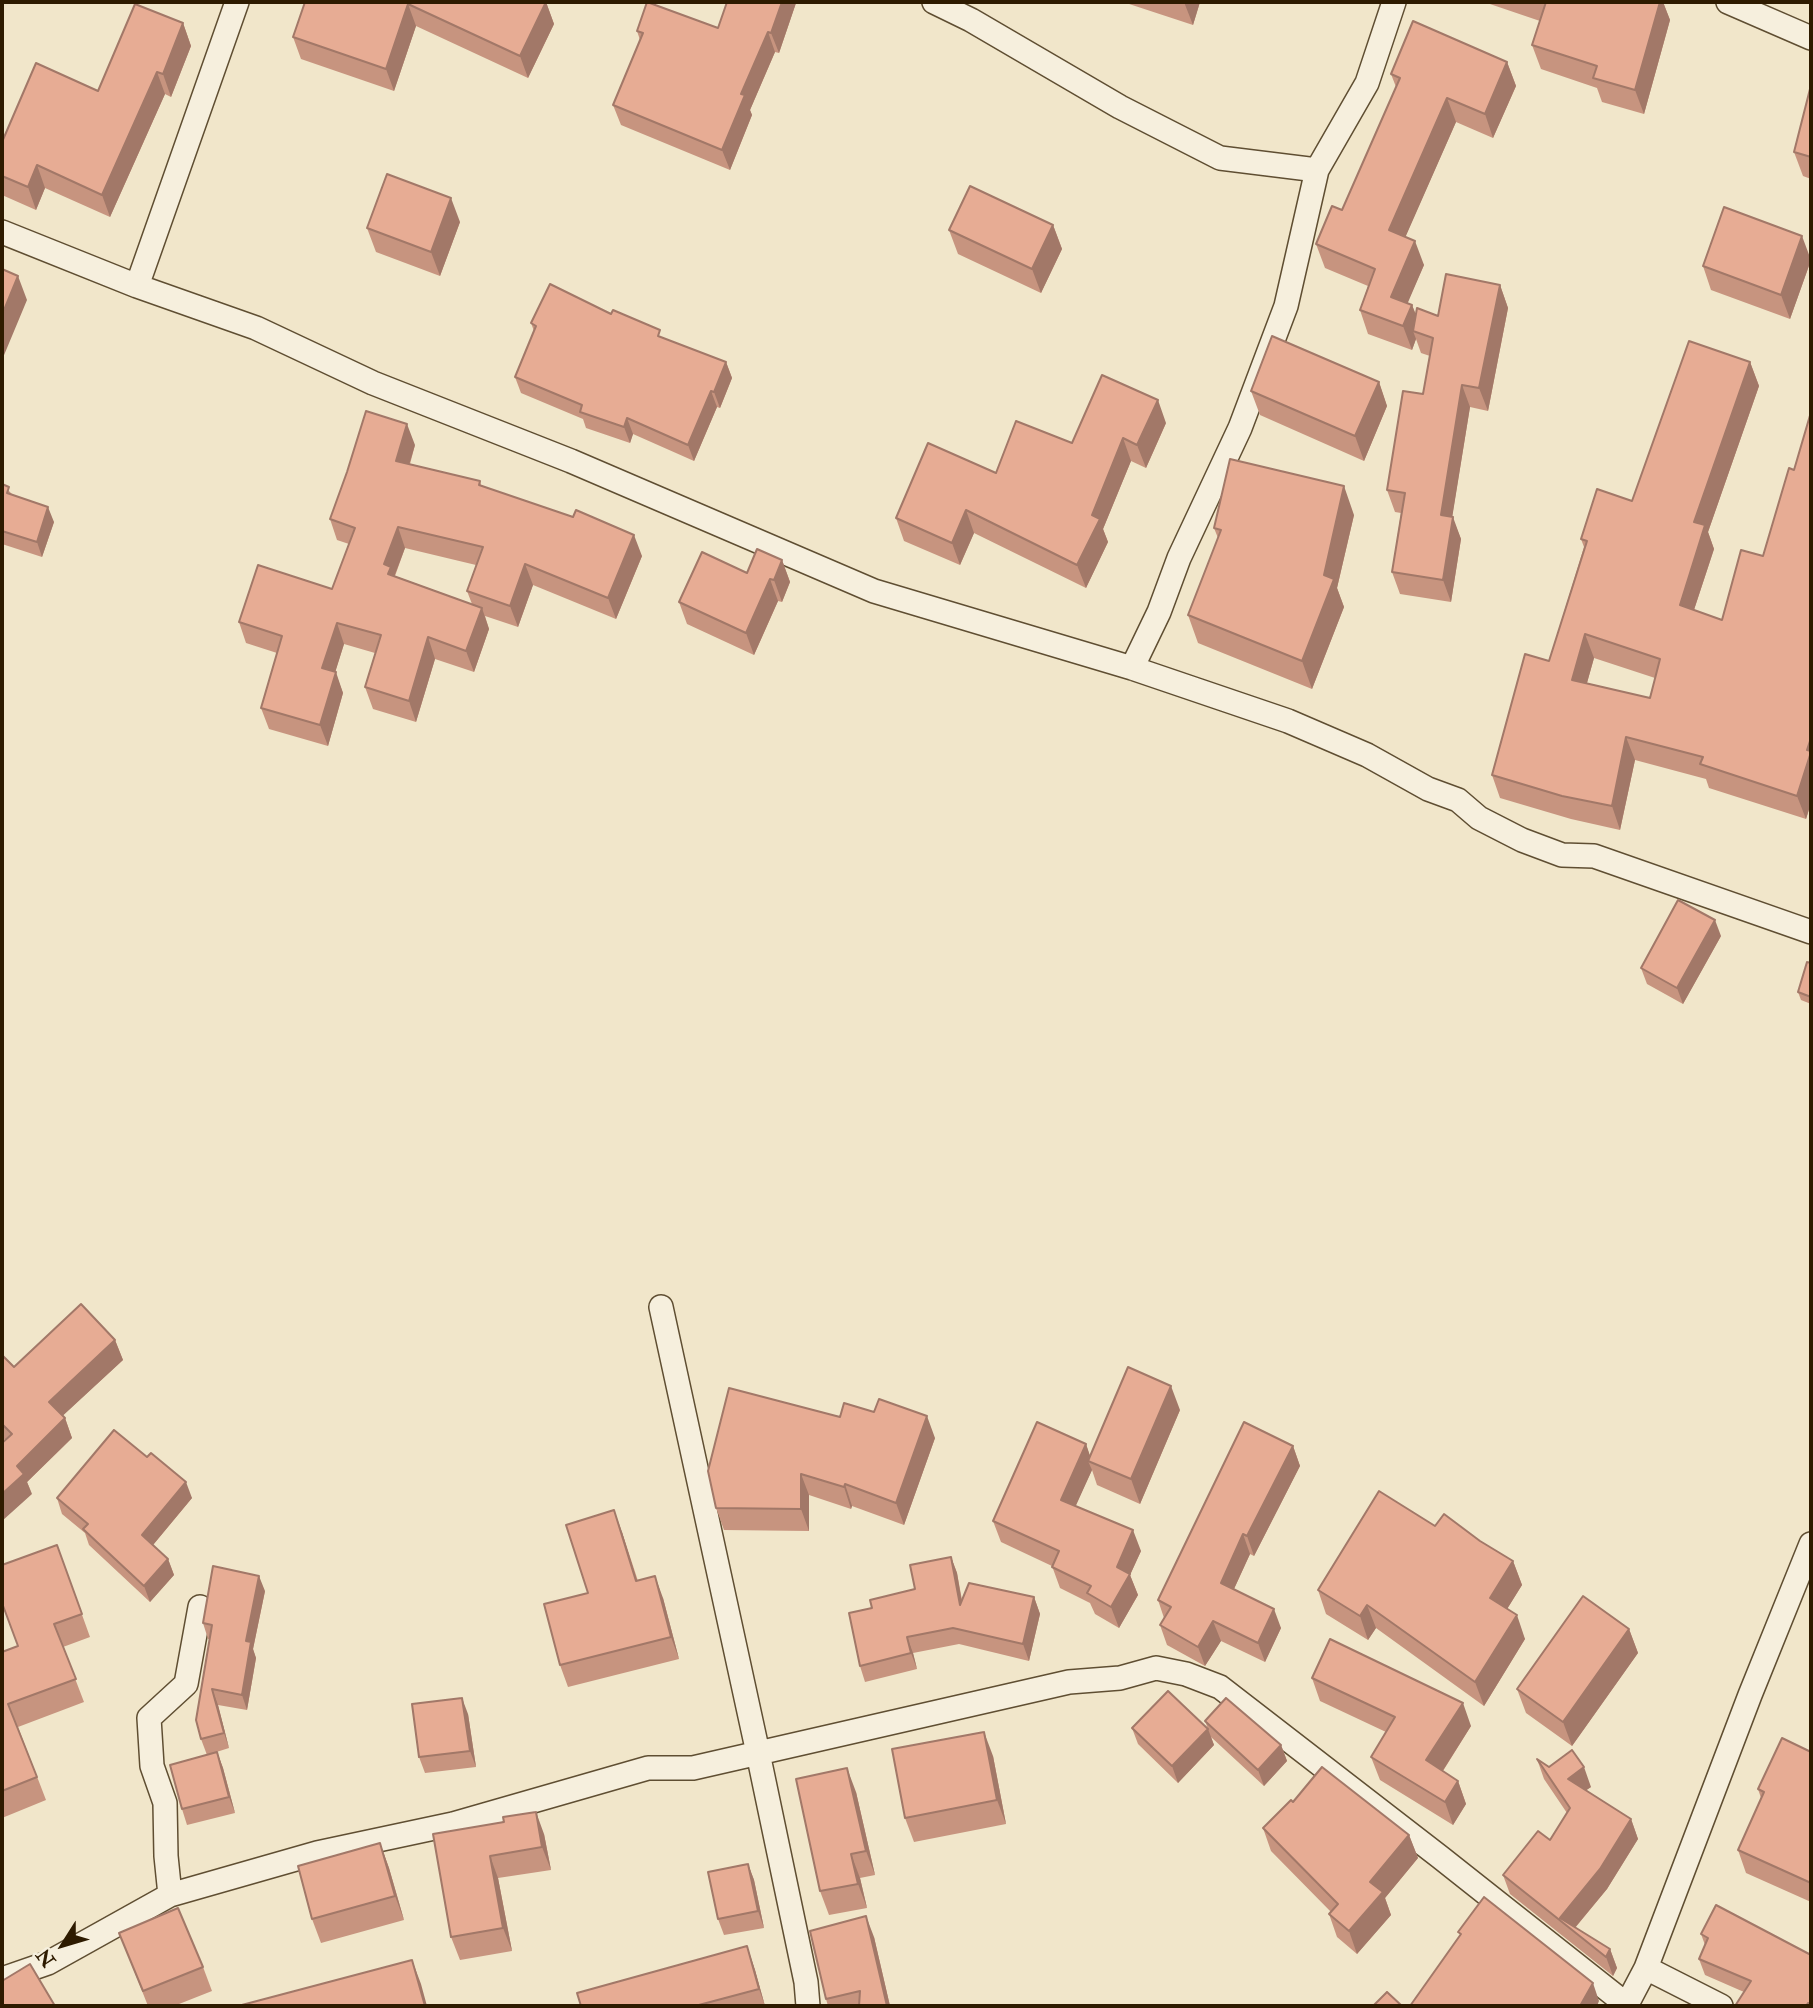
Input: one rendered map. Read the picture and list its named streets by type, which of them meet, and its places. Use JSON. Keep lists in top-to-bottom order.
{
  "north": "bottom left"
}
